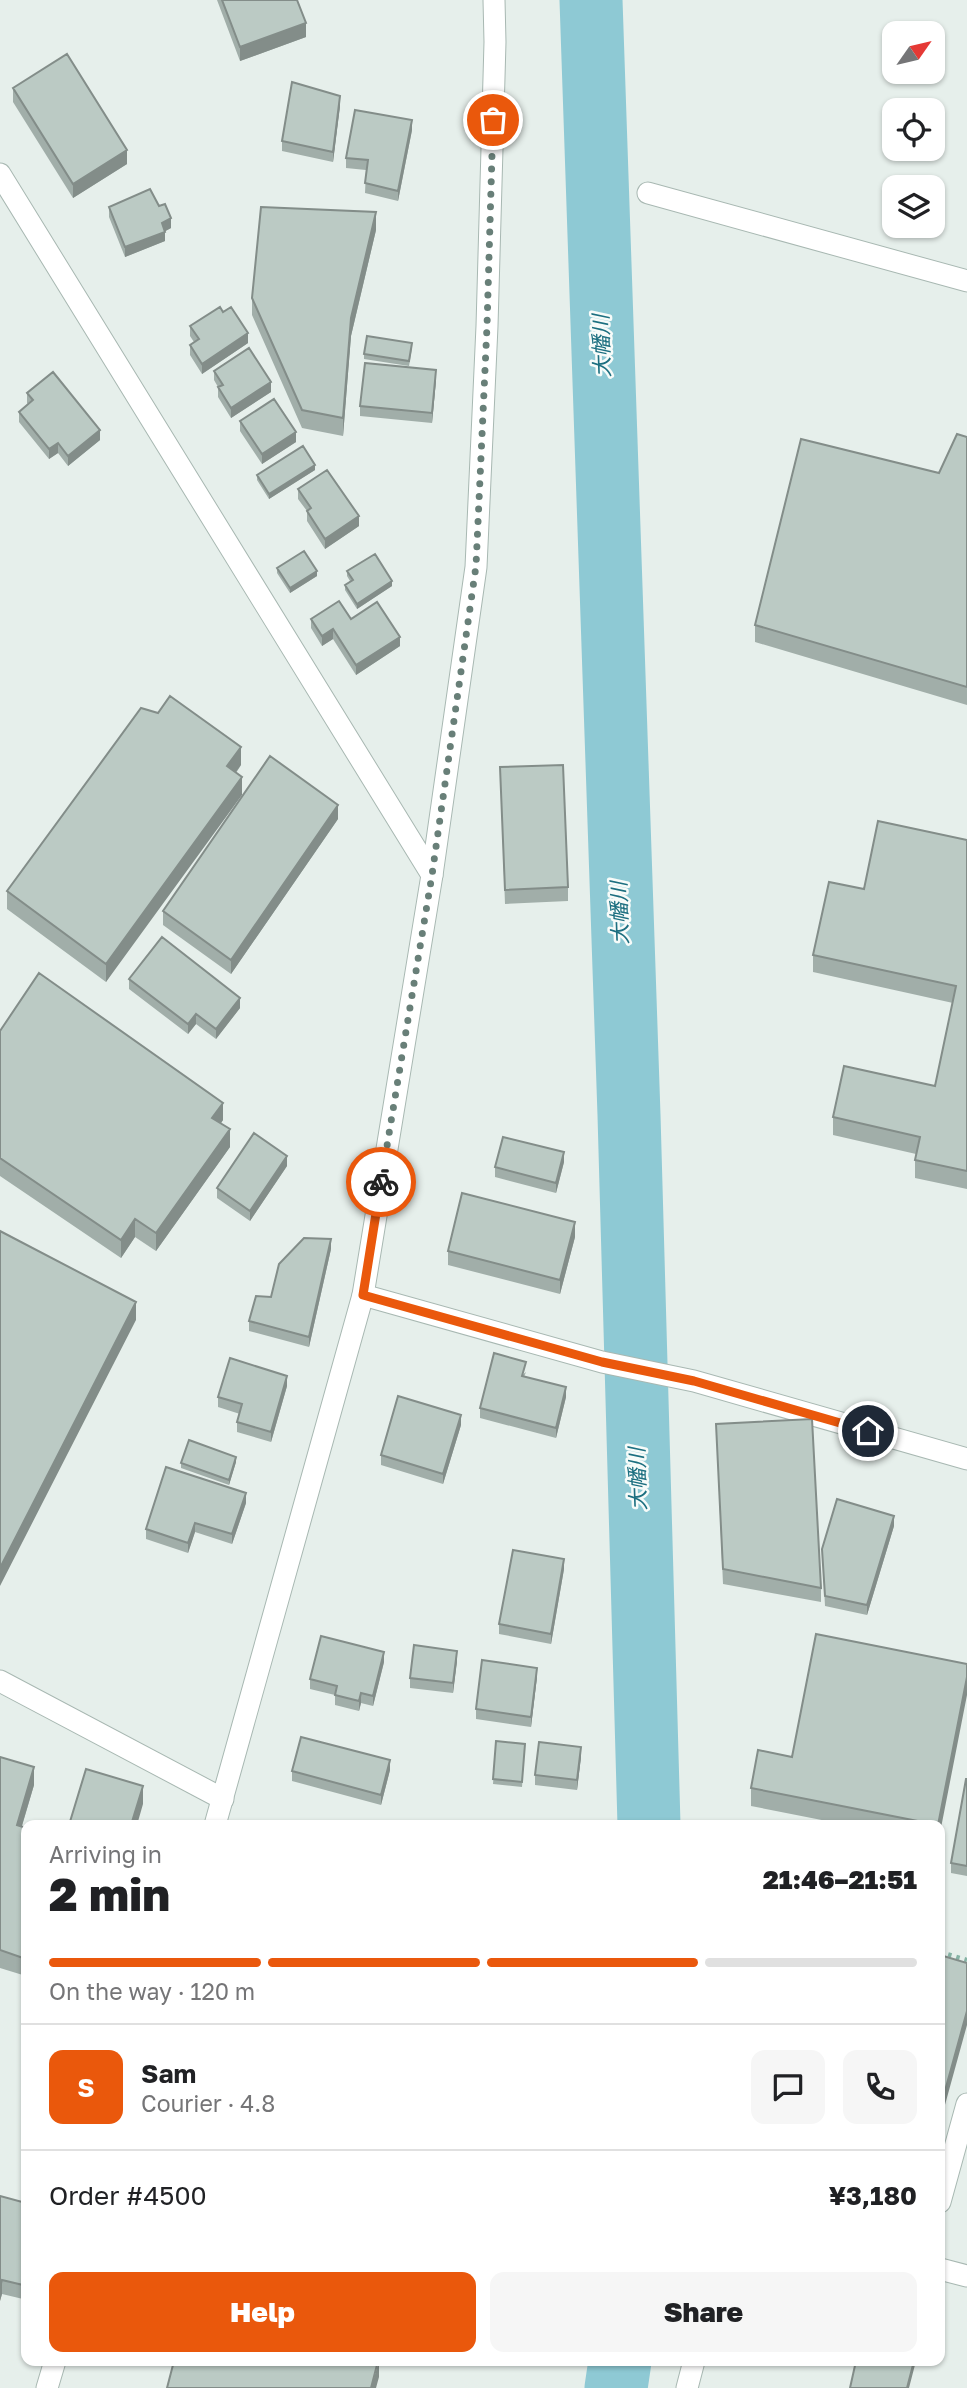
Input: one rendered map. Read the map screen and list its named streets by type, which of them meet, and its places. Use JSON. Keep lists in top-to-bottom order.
{
  "water": ["大幡川"],
  "north": "top right",
  "page": {
    "heading": ["2 min", "Arriving in", "21:46–21:51"],
    "panel": [
      "Sam",
      "Courier · 4.8",
      "Order #4500",
      "¥3,180"
    ],
    "bar": "On the way · 120 m",
    "round": "S",
    "buttons": ["Help", "Share"]
  }
}
